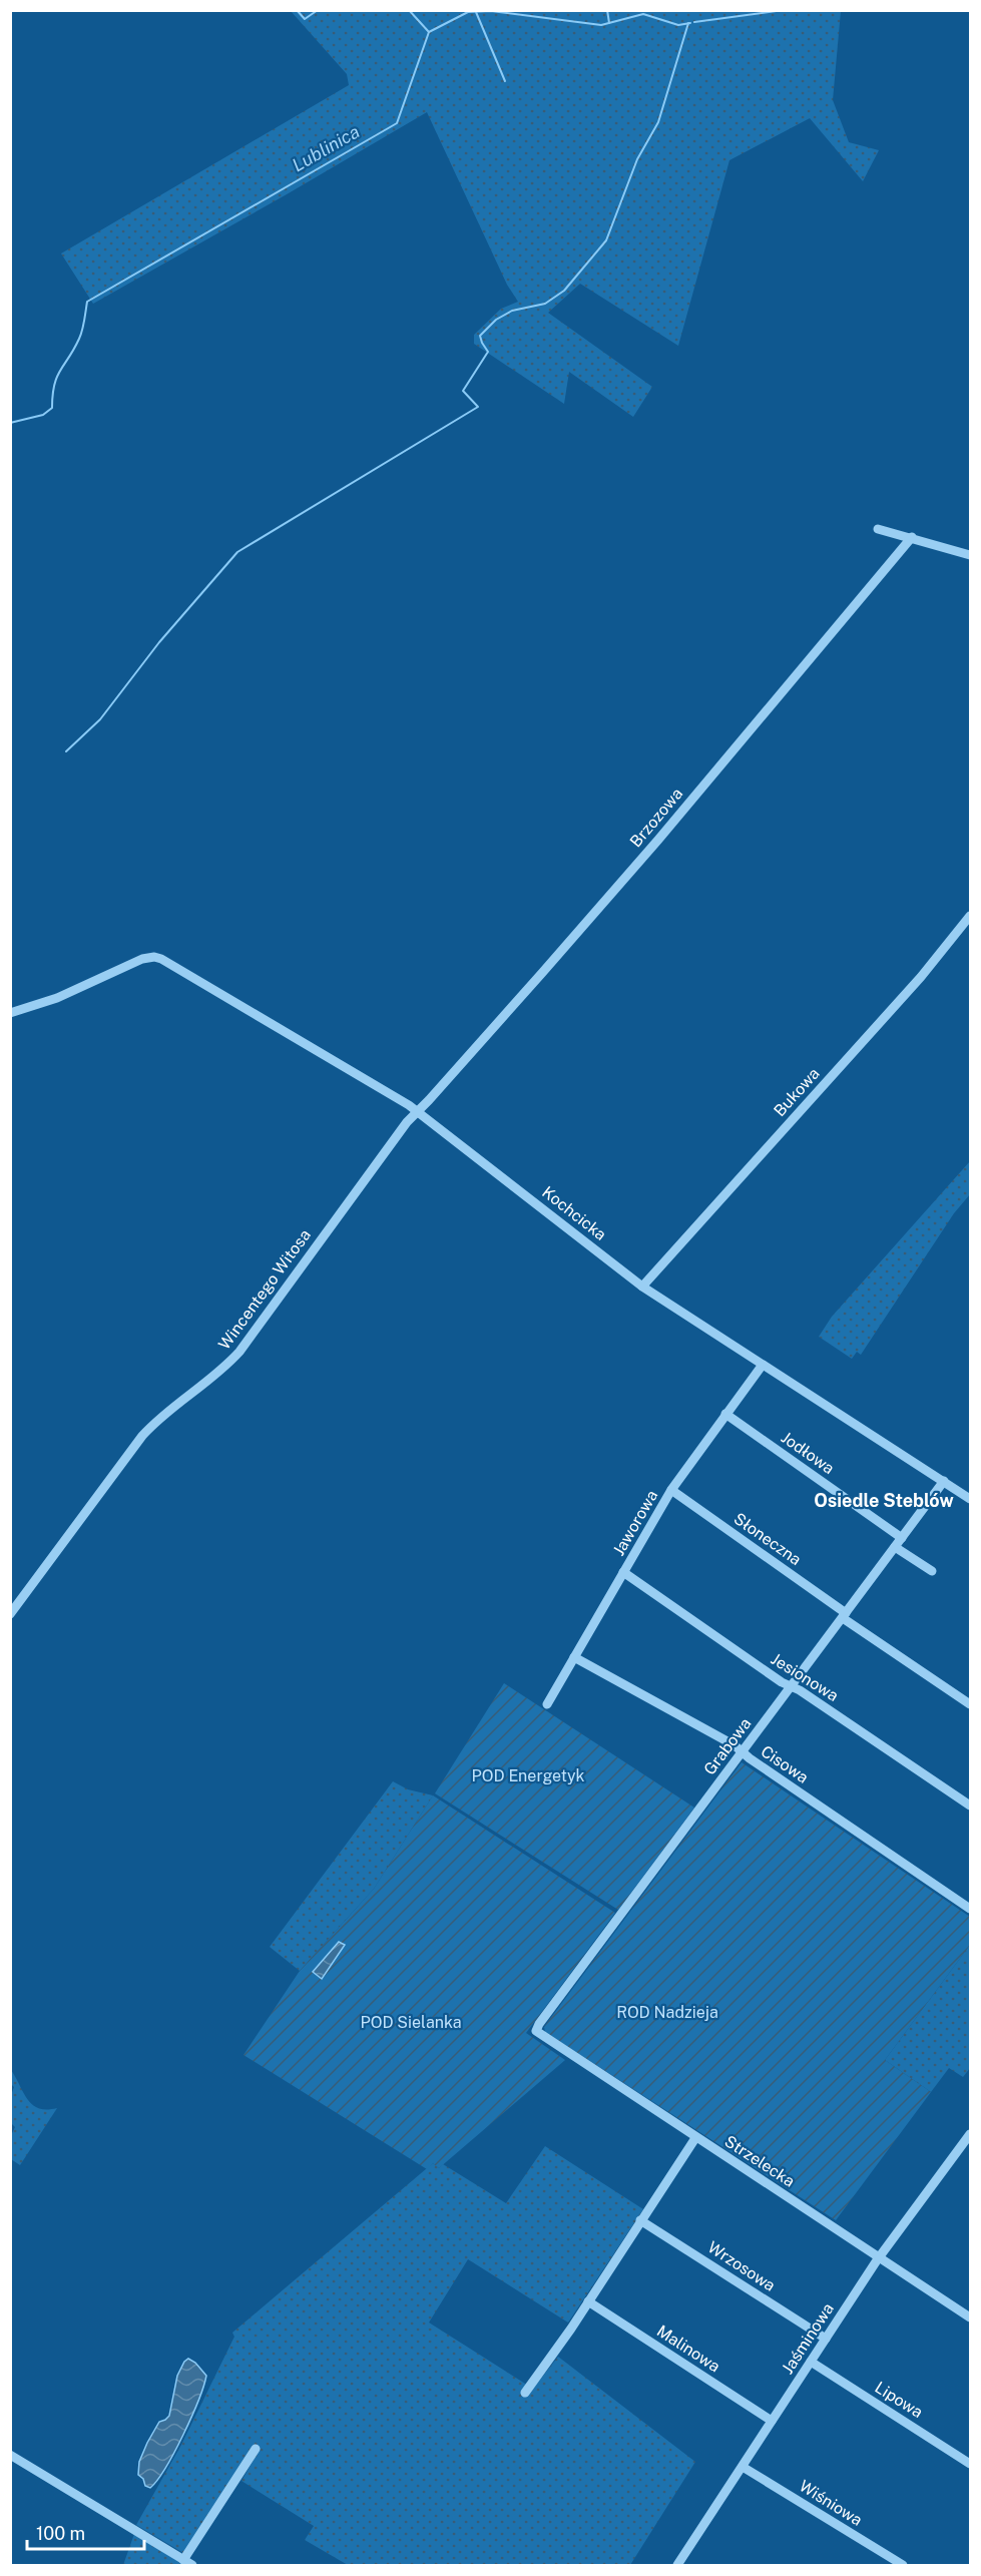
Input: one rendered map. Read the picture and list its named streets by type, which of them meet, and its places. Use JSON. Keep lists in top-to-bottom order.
{
  "streets": {
    "street": [
      "Brzozowa",
      "Bukowa",
      "Kochcicka",
      "Wincentego Witosa",
      "Jodłowa",
      "Jaworowa",
      "Słoneczna",
      "Jesionowa",
      "Grabowa",
      "Cisowa",
      "Strzelecka",
      "Wrzosowa",
      "Jaśminowa",
      "Malinowa",
      "Lipowa",
      "Wiśniowa"
    ]
  },
  "crossings": [
    ["Brzozowa", "Kochcicka"],
    ["Brzozowa", "Wincentego Witosa"],
    ["Bukowa", "Kochcicka"],
    ["Kochcicka", "Wincentego Witosa"],
    ["Kochcicka", "Jaworowa"],
    ["Kochcicka", "Grabowa"],
    ["Jodłowa", "Jaworowa"],
    ["Jodłowa", "Grabowa"],
    ["Jaworowa", "Słoneczna"],
    ["Jaworowa", "Jesionowa"],
    ["Jaworowa", "Cisowa"],
    ["Słoneczna", "Grabowa"],
    ["Jesionowa", "Grabowa"],
    ["Grabowa", "Cisowa"],
    ["Grabowa", "Strzelecka"],
    ["Strzelecka", "Jaśminowa"],
    ["Wrzosowa", "Jaśminowa"],
    ["Jaśminowa", "Malinowa"],
    ["Jaśminowa", "Lipowa"],
    ["Jaśminowa", "Wiśniowa"]
  ],
  "districts": ["Osiedle Steblów"],
  "water": ["Lublinica"],
  "parks": ["POD Energetyk", "ROD Nadzieja", "POD Sielanka"],
  "scale_bar": "100 m"
}
